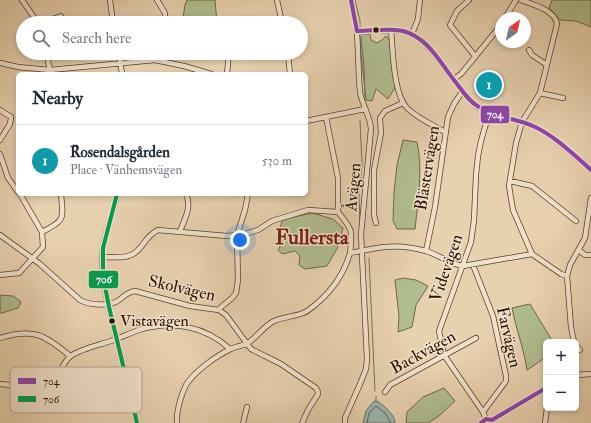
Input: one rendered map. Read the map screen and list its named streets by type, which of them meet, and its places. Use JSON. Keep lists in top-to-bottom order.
{
  "streets": {
    "street": [
      "Blästervägen",
      "Åvägen",
      "Videvägen",
      "Skolvägen",
      "Farvägen",
      "Backvägen"
    ]
  },
  "crossings": [
    ["Videvägen", "Farvägen"],
    ["Videvägen", "Backvägen"]
  ],
  "districts": ["Fullersta"],
  "places": ["Vistavägen"],
  "lines": ["transit line 704", "transit line 706"],
  "legend": ["704", "706"],
  "north": "top right",
  "page": {
    "search": "Search here",
    "pins": "1",
    "heading": "Nearby",
    "list": [
      {
        "mark": "1",
        "name": "Rosendalsgården",
        "note": "Place · Vänhemsvägen",
        "value": "530 m"
      }
    ],
    "map_buttons": ["+", "−"]
  }
}
